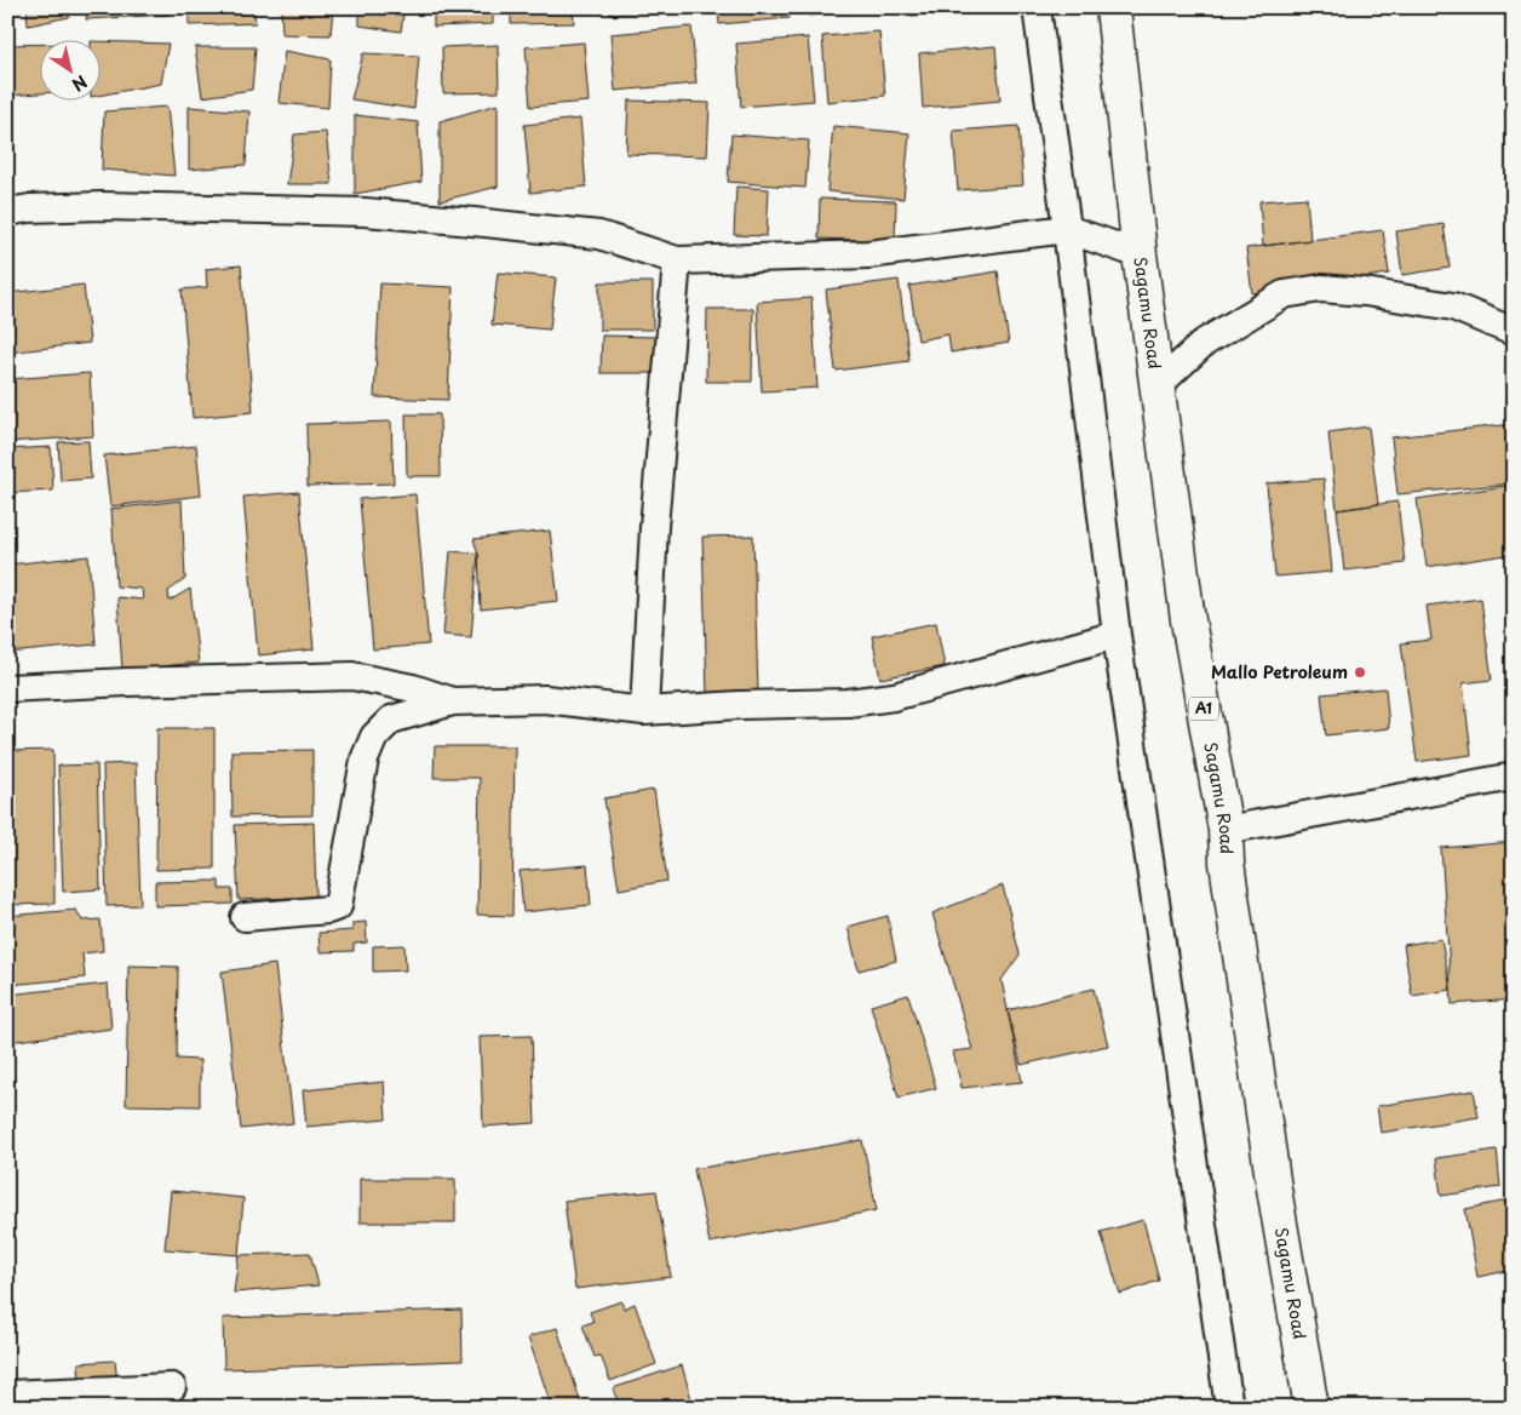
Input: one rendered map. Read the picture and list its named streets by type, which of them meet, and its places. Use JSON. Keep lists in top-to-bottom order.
{
  "streets": {
    "highway": ["Sagamu Road", "A1"]
  },
  "places": ["Mallo Petroleum"],
  "north": "bottom right"
}
